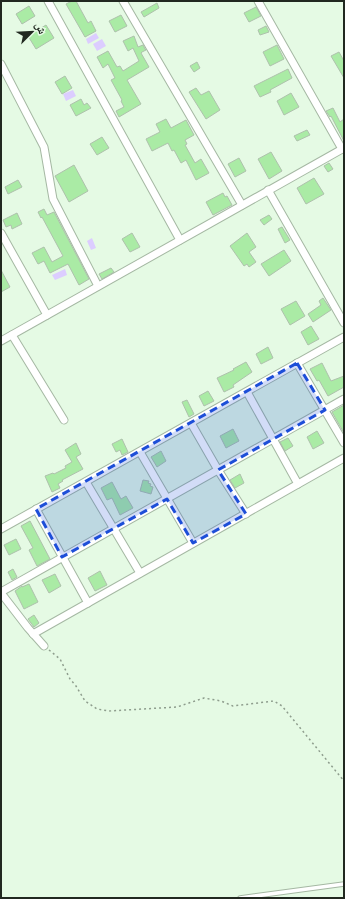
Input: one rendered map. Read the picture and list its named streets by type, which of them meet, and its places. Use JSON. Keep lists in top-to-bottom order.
{
  "north": "top right"
}
